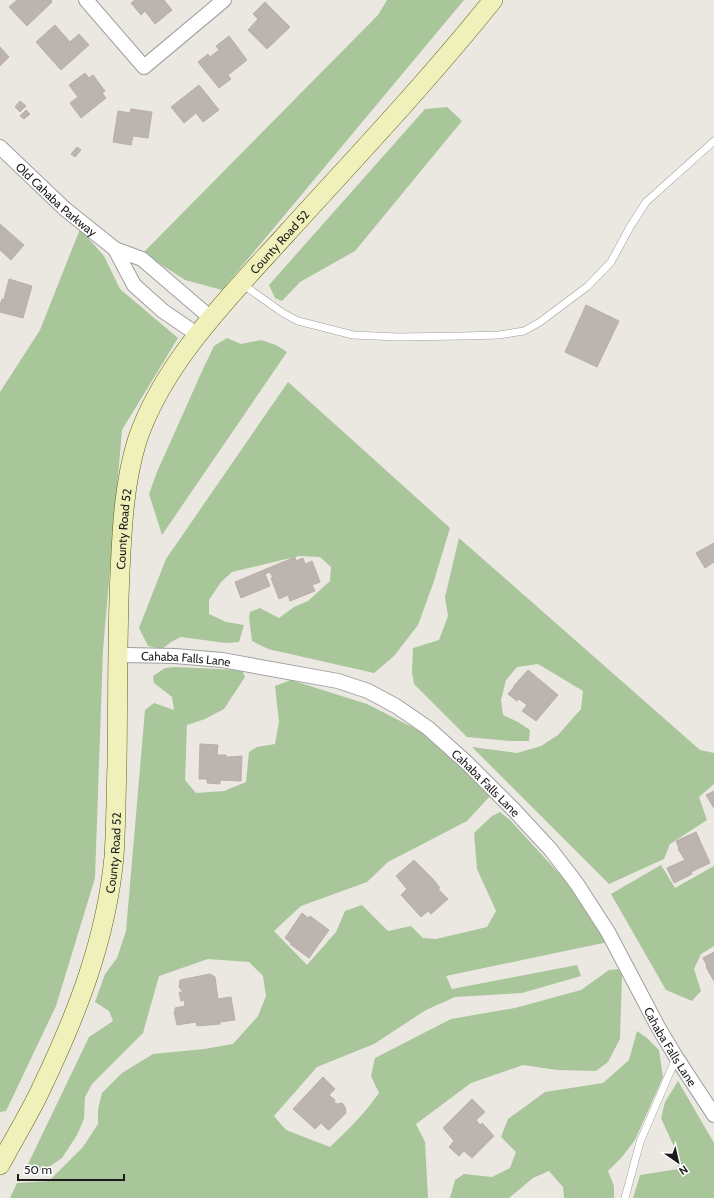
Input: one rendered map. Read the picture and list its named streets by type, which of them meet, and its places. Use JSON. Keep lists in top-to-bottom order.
{
  "streets": {
    "main road": ["County Road 52"],
    "street": ["Old Cahaba Parkway", "Cahaba Falls Lane"]
  },
  "crossings": [
    ["Old Cahaba Parkway", "County Road 52"],
    ["County Road 52", "Cahaba Falls Lane"]
  ],
  "scale_bar": "50 m",
  "north": "bottom right"
}
